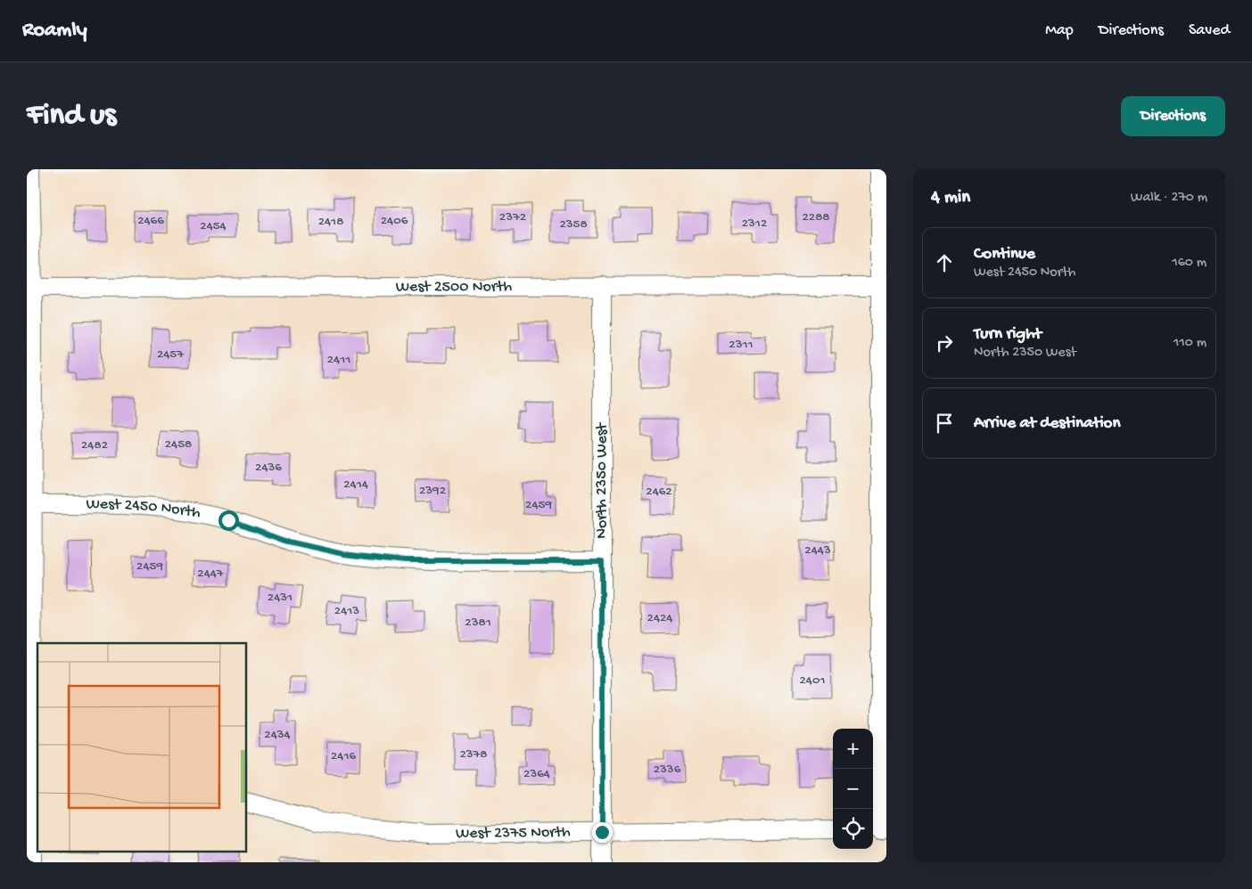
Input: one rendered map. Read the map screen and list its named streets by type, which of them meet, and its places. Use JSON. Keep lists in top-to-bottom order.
{
  "streets": {
    "street": [
      "West 2500 North",
      "North 2350 West",
      "West 2450 North",
      "West 2375 North"
    ]
  },
  "crossings": [
    ["West 2500 North", "North 2350 West"],
    ["North 2350 West", "West 2450 North"],
    ["North 2350 West", "West 2375 North"]
  ],
  "house_numbers": [
    "2372",
    "2288",
    "2466",
    "2406",
    "2418",
    "2312",
    "2358",
    "2454",
    "2311",
    "2457",
    "2411",
    "2458",
    "2482",
    "2436",
    "2414",
    "2392",
    "2462",
    "2459",
    "2443",
    "2459",
    "2447",
    "2431",
    "2413",
    "2424",
    "2381",
    "2401",
    "2434",
    "2378",
    "2416",
    "2336",
    "2364"
  ],
  "page": {
    "header": "Roamly",
    "nav": ["Map", "Directions", "Saved"],
    "buttons": "Directions",
    "title": "Find us",
    "heading": ["4 min", "Walk · 270 m"],
    "list": [
      ["Continue", "West 2450 North", "160 m"],
      ["Turn right", "North 2350 West", "110 m"],
      "Arrive at destination"
    ],
    "map_buttons": ["+", "−"]
  }
}
